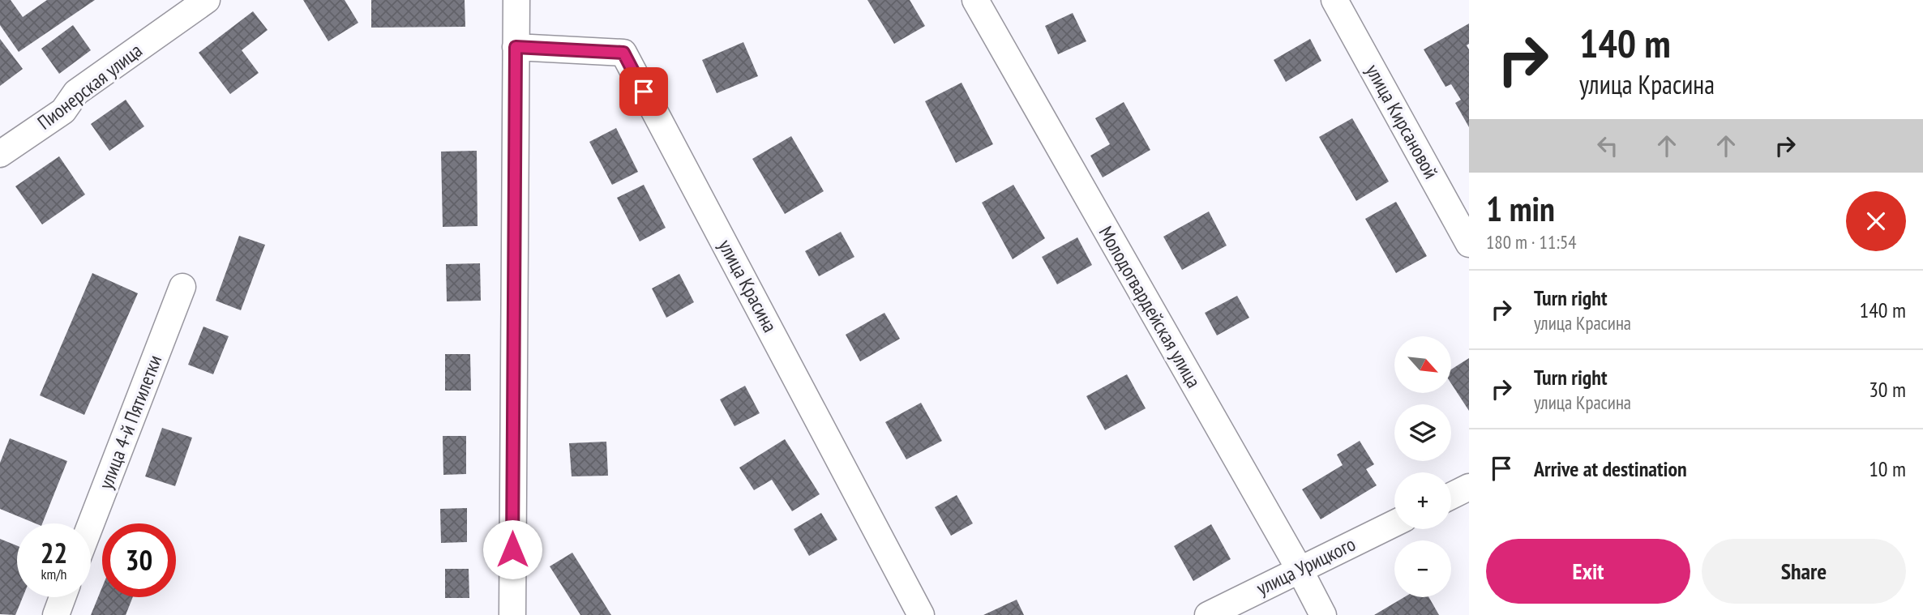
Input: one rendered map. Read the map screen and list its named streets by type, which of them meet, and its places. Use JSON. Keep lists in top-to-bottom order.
{
  "streets": {
    "street": [
      "Пионерская улица",
      "улица Кирсановой",
      "улица Красина",
      "Молодогвардейская улица",
      "улица 4-й Пятилетки",
      "улица Урицкого"
    ]
  },
  "crossings": [
    ["Молодогвардейская улица", "улица Урицкого"]
  ],
  "north": "bottom right",
  "page": {
    "turn": ["140 m", "улица Красина"],
    "heading": ["1 min", "180 m · 11:54"],
    "list": [
      {
        "name": "Turn right",
        "note": "улица Красина",
        "value": "140 m"
      },
      {
        "name": "Turn right",
        "note": "улица Красина",
        "value": "30 m"
      },
      {
        "name": "Arrive at destination",
        "value": "10 m"
      }
    ],
    "map_buttons": ["+", "−"],
    "speed": "22 km/h",
    "limit": "30",
    "buttons": ["Exit", "Share"]
  }
}
